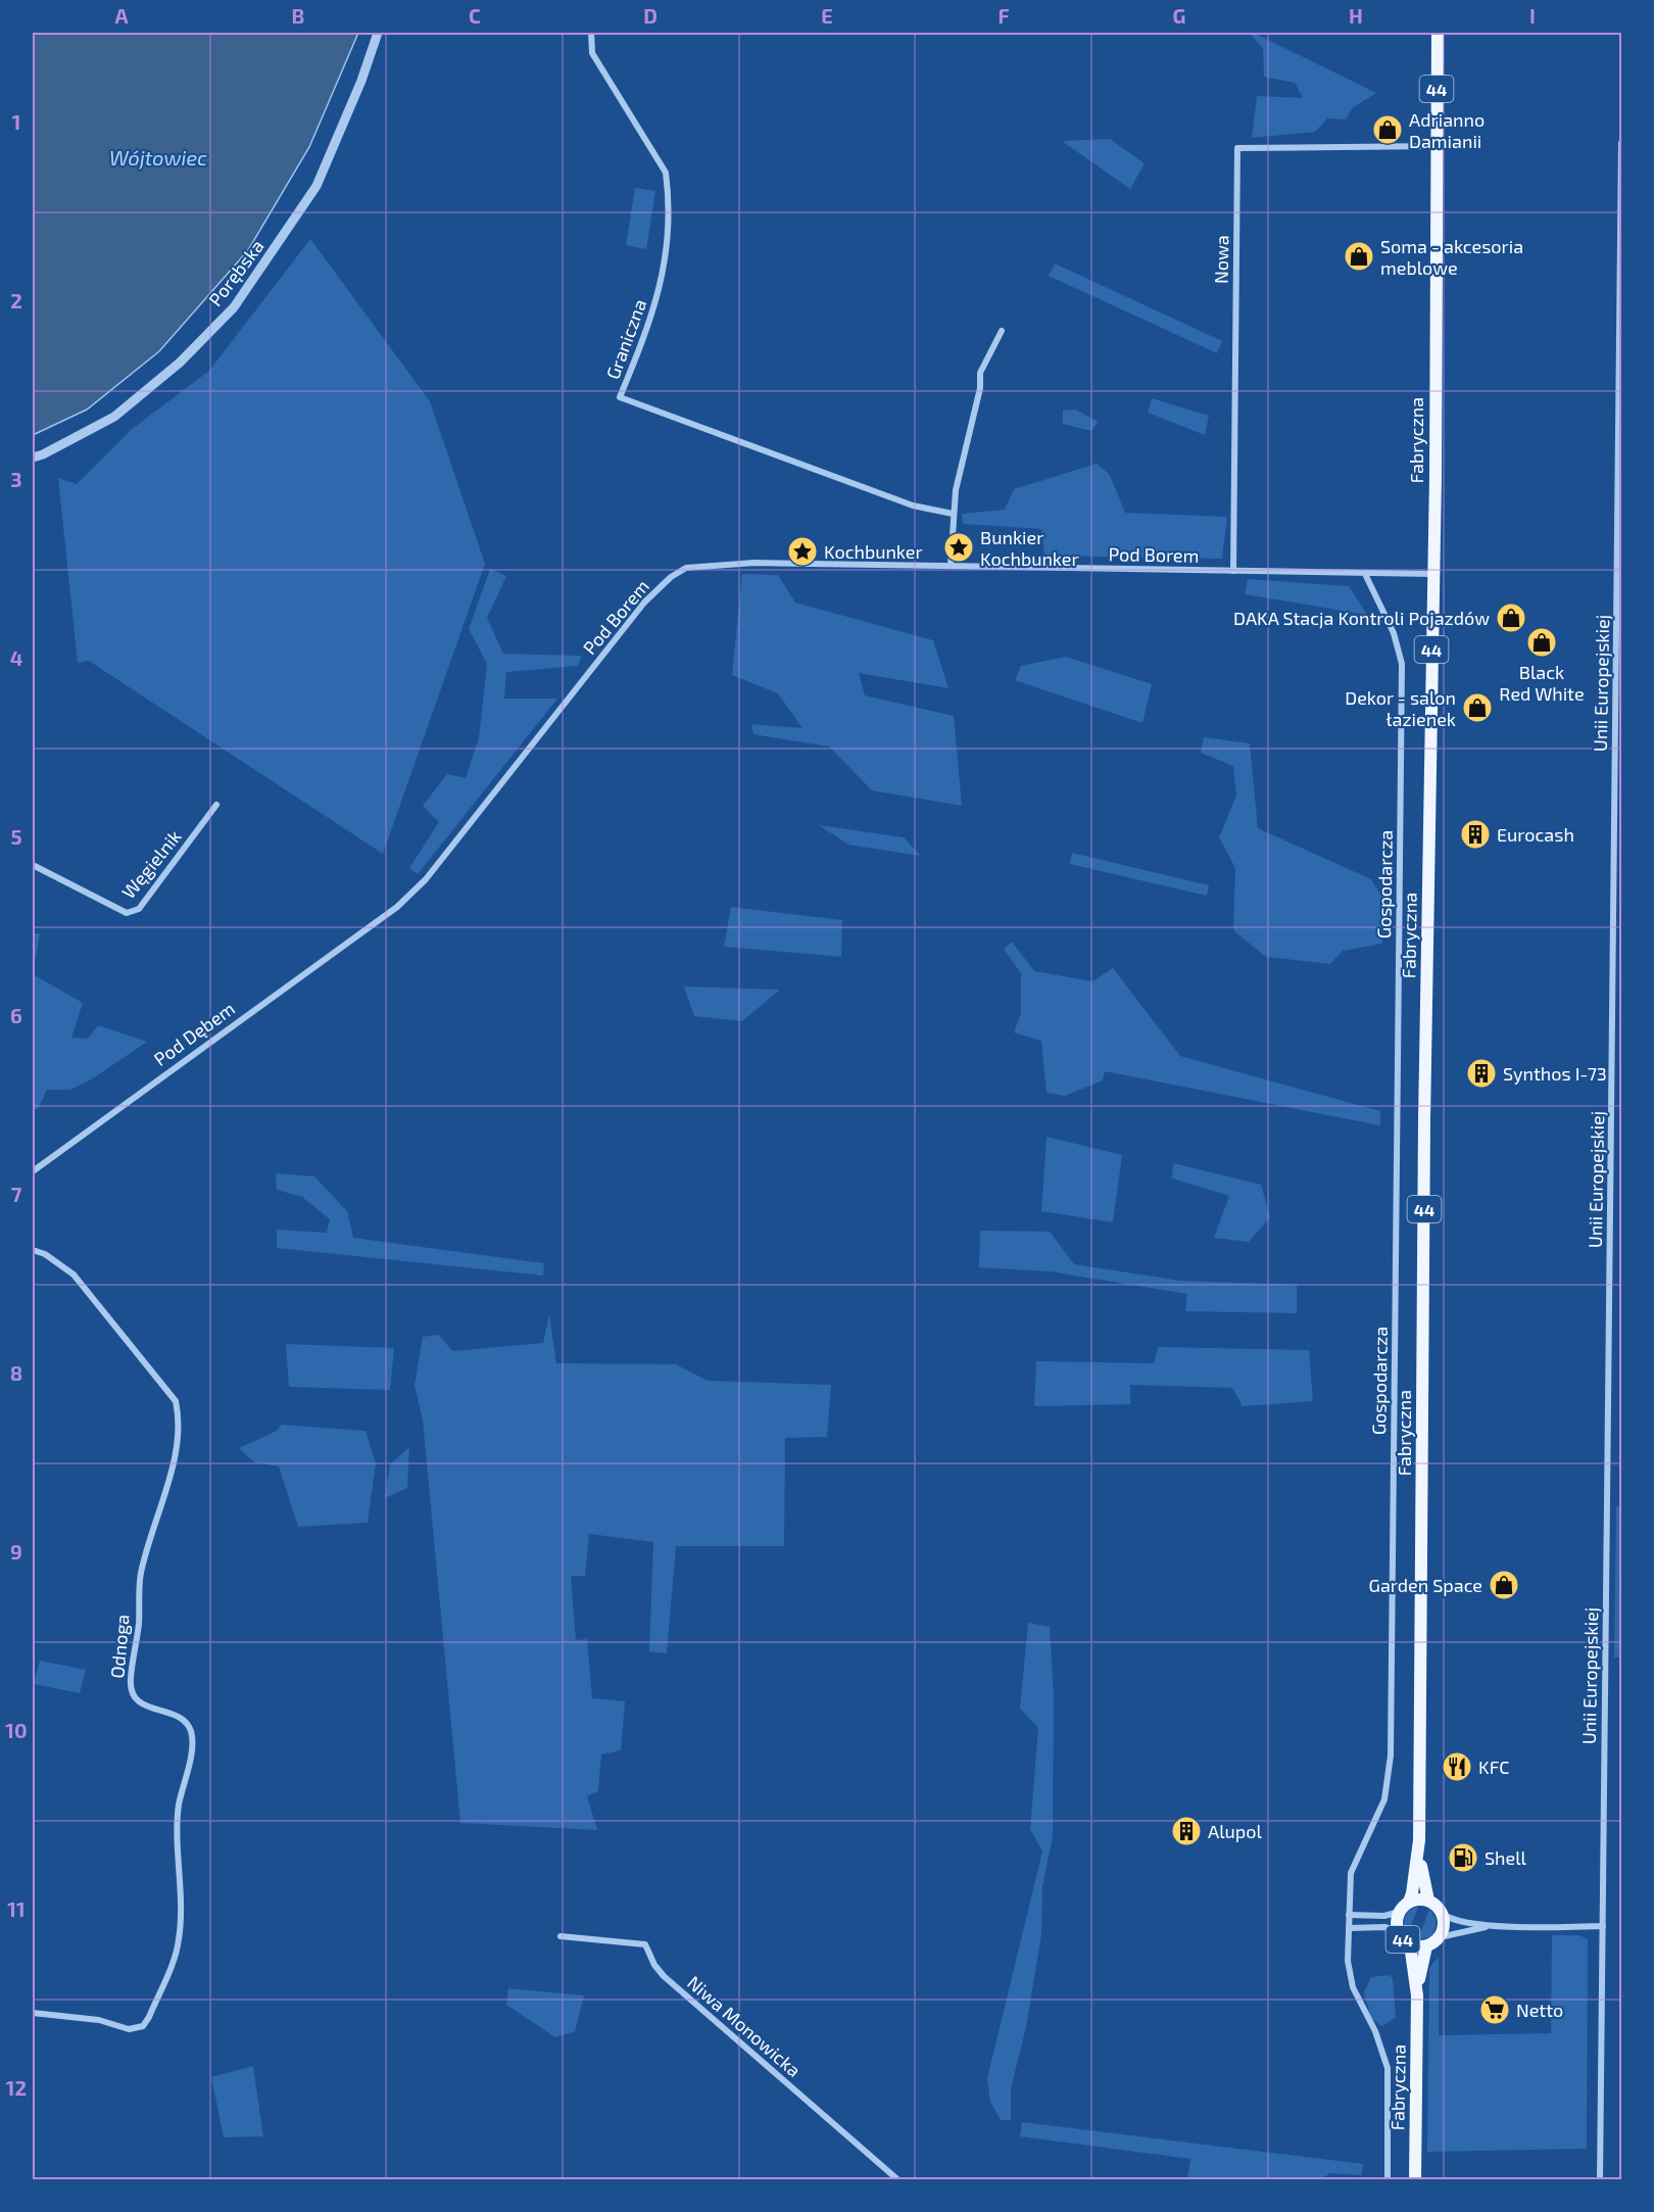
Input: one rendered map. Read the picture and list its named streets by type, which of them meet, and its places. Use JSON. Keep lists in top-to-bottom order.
{
  "streets": {
    "main road": ["44", "Fabryczna"],
    "street": [
      "Nowa",
      "Porębska",
      "Graniczna",
      "Pod Borem",
      "Unii Europejskiej",
      "Węgielnik",
      "Gospodarcza",
      "Pod Dębem",
      "Odnoga",
      "Niwa Monowicka"
    ]
  },
  "crossings": [
    ["44", "Fabryczna"],
    ["Nowa", "Fabryczna"],
    ["Nowa", "Pod Borem"],
    ["Fabryczna", "Pod Borem"],
    ["Pod Borem", "Gospodarcza"],
    ["Pod Borem", "Pod Dębem"]
  ],
  "water": ["Wójtowiec"],
  "places": {
    "shop": [
      "Adrianno Damianii",
      "Soma - akcesoria meblowe",
      "DAKA Stacja Kontroli Pojazdów",
      "Black Red White",
      "Dekor - salon łazienek",
      "Garden Space"
    ],
    "place": ["Bunkier Kochbunker", "Kochbunker"],
    "building": ["Eurocash", "Synthos I-73", "Alupol"],
    "restaurant": ["KFC"],
    "fuel station": ["Shell"],
    "supermarket": ["Netto"]
  },
  "grid": {
    "columns": [
      "A",
      "B",
      "C",
      "D",
      "E",
      "F",
      "G",
      "H",
      "I"
    ],
    "rows": [
      "1",
      "2",
      "3",
      "4",
      "5",
      "6",
      "7",
      "8",
      "9",
      "10",
      "11",
      "12"
    ]
  }
}
